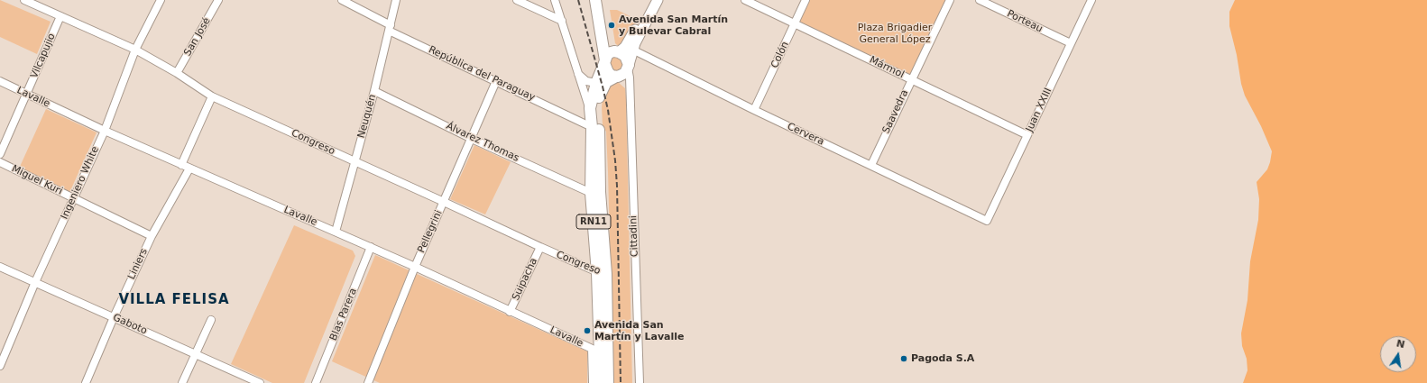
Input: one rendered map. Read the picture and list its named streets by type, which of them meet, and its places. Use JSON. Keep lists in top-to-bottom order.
{
  "streets": {
    "main road": ["RN11"],
    "street": [
      "Porteau",
      "San José",
      "Colón",
      "Vilcapujio",
      "Mármol",
      "República del Paraguay",
      "Lavalle",
      "Juan XXIII",
      "Saavedra",
      "Neuquén",
      "Cervera",
      "Congreso",
      "Álvarez Thomas",
      "Miguel Kuri",
      "Ingeniero White",
      "Pellegrini",
      "Cittadini",
      "Liniers",
      "Suipacha",
      "Blas Parera",
      "Gaboto"
    ]
  },
  "crossings": [
    ["Porteau", "Juan XXIII"],
    ["San José", "Congreso"],
    ["Colón", "Mármol"],
    ["Colón", "Cervera"],
    ["Vilcapujio", "Lavalle"],
    ["Vilcapujio", "Congreso"],
    ["Mármol", "Juan XXIII"],
    ["Mármol", "Saavedra"],
    ["República del Paraguay", "Neuquén"],
    ["República del Paraguay", "RN11"],
    ["República del Paraguay", "Pellegrini"],
    ["Lavalle", "Neuquén"],
    ["Lavalle", "Ingeniero White"],
    ["Lavalle", "RN11"],
    ["Lavalle", "Pellegrini"],
    ["Lavalle", "Liniers"],
    ["Lavalle", "Suipacha"],
    ["Lavalle", "Blas Parera"],
    ["Juan XXIII", "Cervera"],
    ["Saavedra", "Cervera"],
    ["Neuquén", "Congreso"],
    ["Neuquén", "Álvarez Thomas"],
    ["Cervera", "RN11"],
    ["Cervera", "Cittadini"],
    ["Congreso", "Ingeniero White"],
    ["Congreso", "RN11"],
    ["Congreso", "Pellegrini"],
    ["Congreso", "Suipacha"],
    ["Álvarez Thomas", "RN11"],
    ["Álvarez Thomas", "Pellegrini"],
    ["Miguel Kuri", "Ingeniero White"],
    ["Miguel Kuri", "Liniers"],
    ["Ingeniero White", "Gaboto"],
    ["RN11", "Cittadini"],
    ["Liniers", "Gaboto"]
  ],
  "districts": ["VILLA FELISA"],
  "parks": ["Plaza Brigadier General López"],
  "places": ["Avenida San Martín y Bulevar Cabral", "Avenida San Martín y Lavalle", "Pagoda S.A"],
  "north": "top"
}
